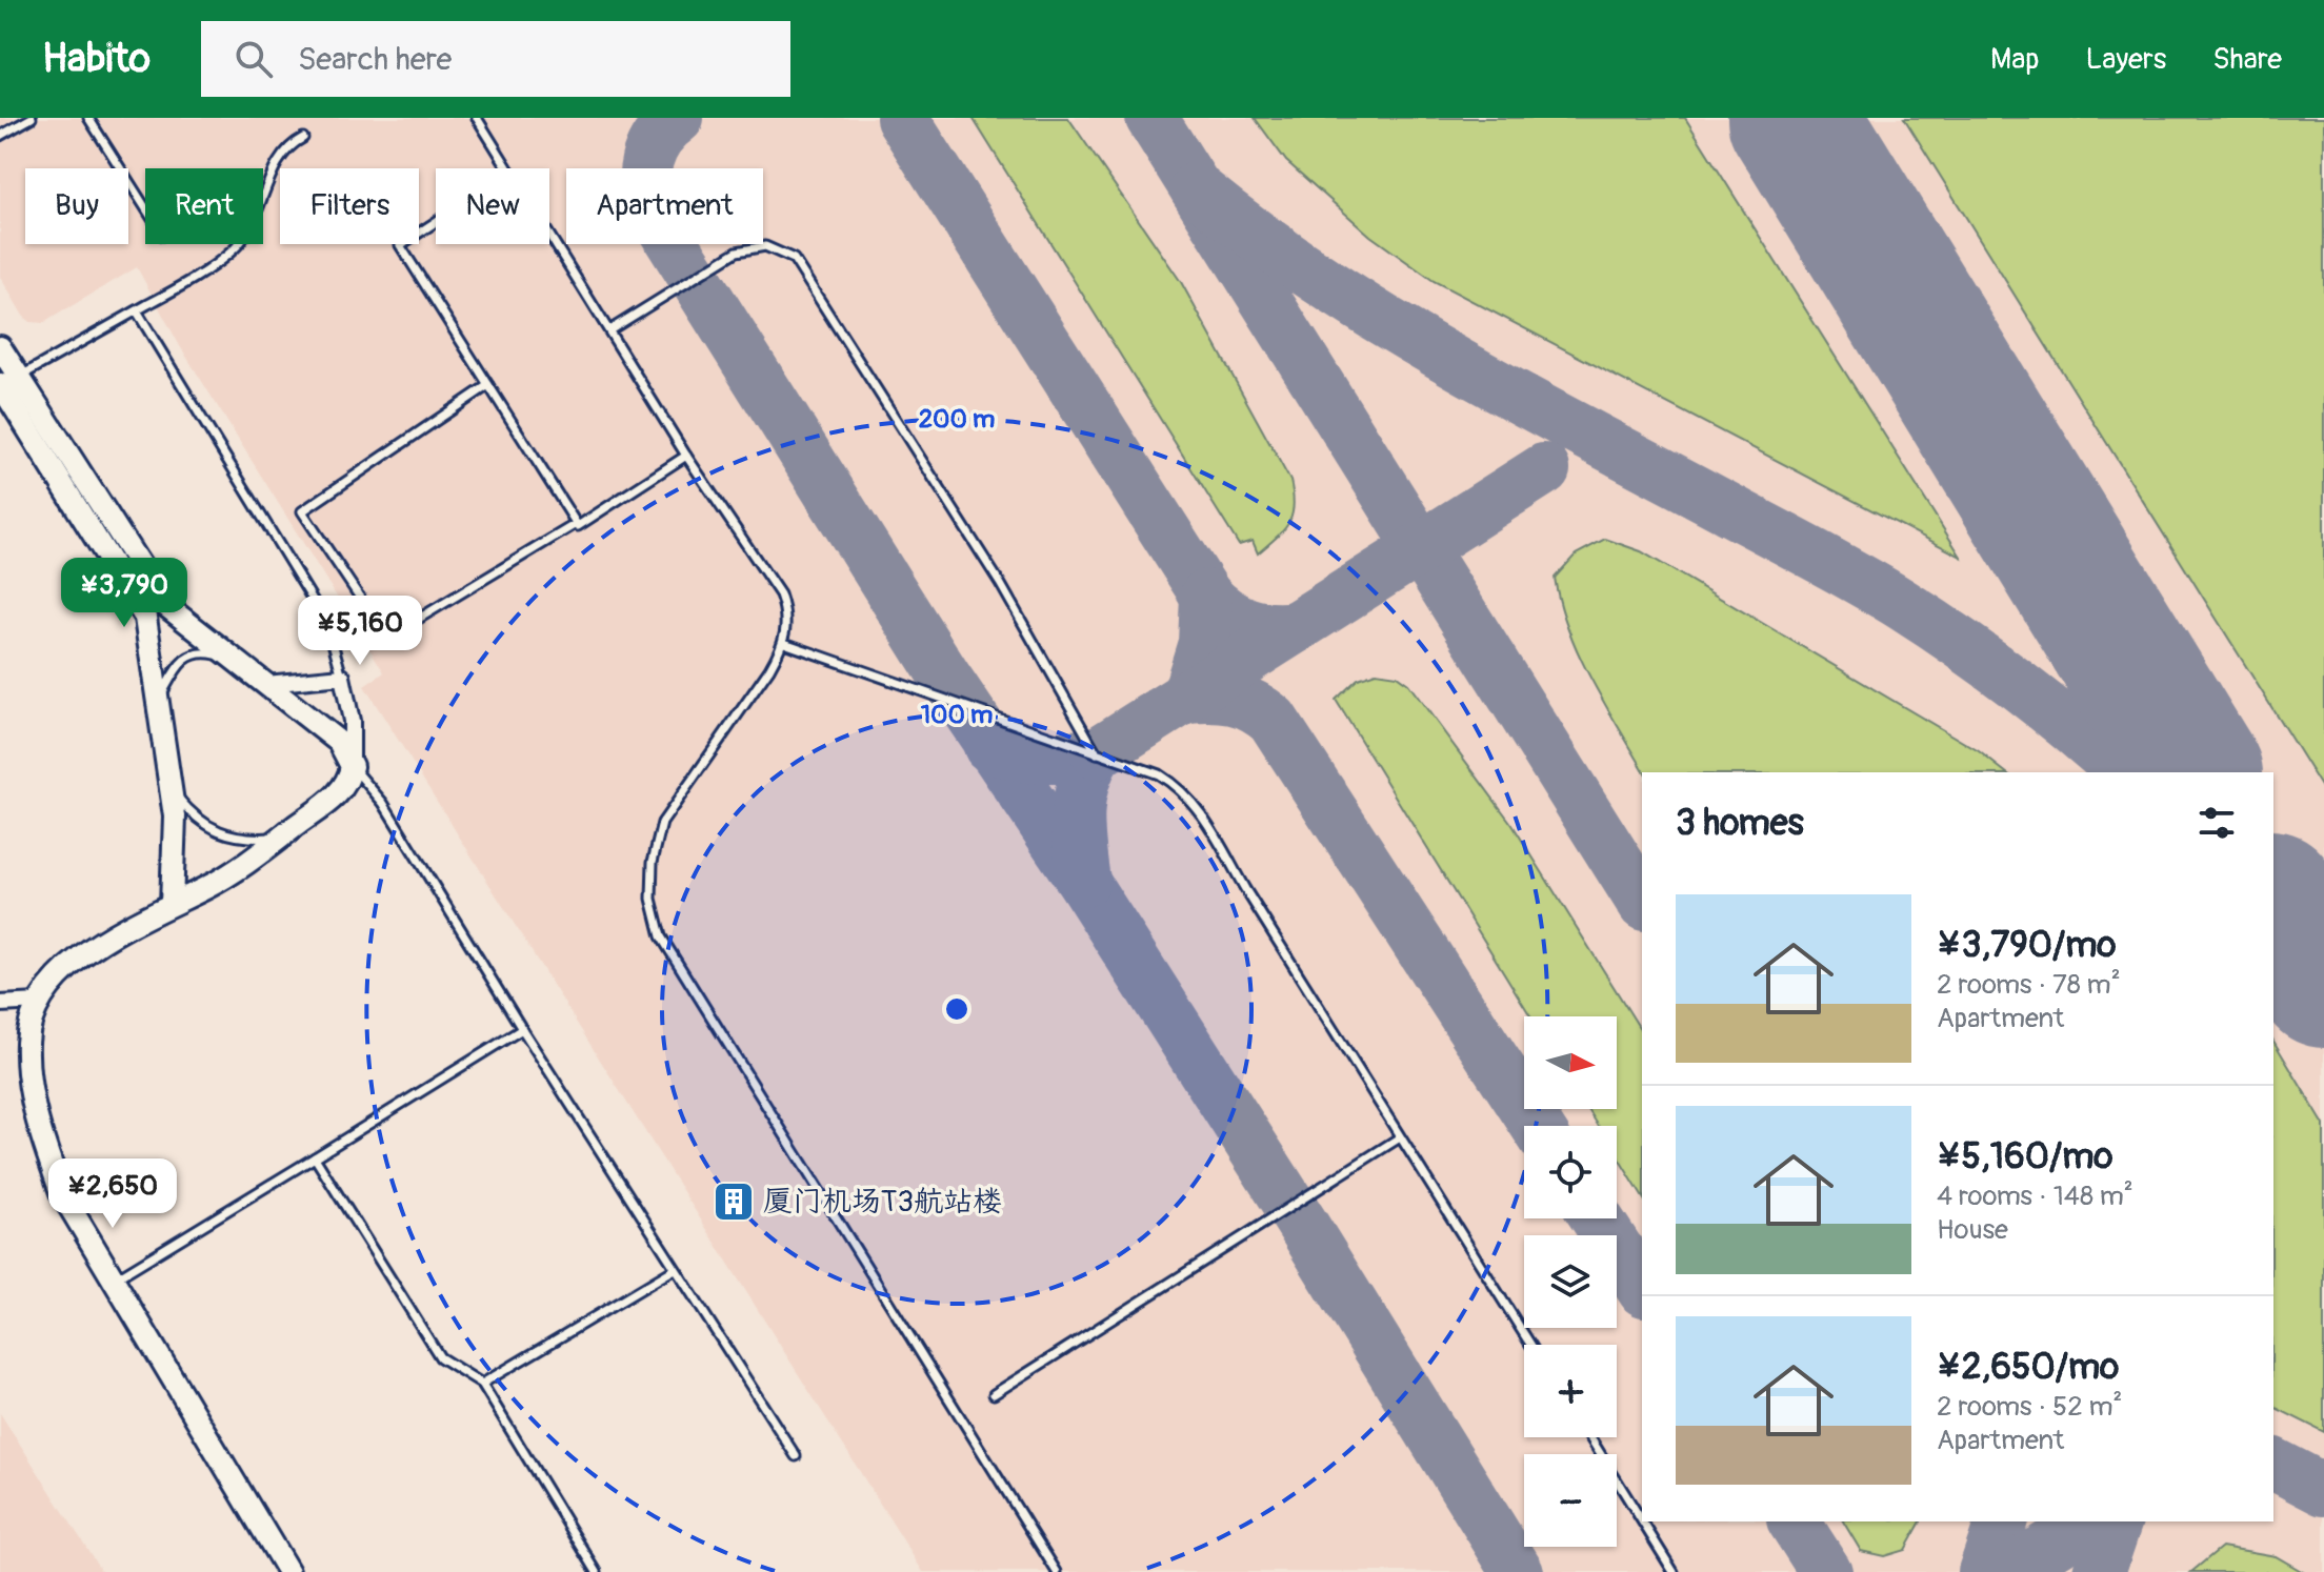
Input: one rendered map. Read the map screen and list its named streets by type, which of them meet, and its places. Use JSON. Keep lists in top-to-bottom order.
{
  "places": {
    "building": ["厦门机场T3航站楼"]
  },
  "north": "right",
  "page": {
    "header": "Habito",
    "search": "Search here",
    "nav": ["Map", "Layers", "Share"],
    "chip": [
      "Buy",
      "Rent",
      "Filters",
      "New",
      "Apartment"
    ],
    "price": ["¥3,790", "¥5,160", "¥2,650"],
    "heading": "3 homes",
    "list": [
      {
        "name": "¥3,790/mo",
        "note": "2 rooms · 78 m² · Apartment"
      },
      {
        "name": "¥5,160/mo",
        "note": "4 rooms · 148 m² · House"
      },
      {
        "name": "¥2,650/mo",
        "note": "2 rooms · 52 m² · Apartment"
      }
    ],
    "map_buttons": ["+", "−"]
  },
  "rings": ["200 m", "100 m"]
}
